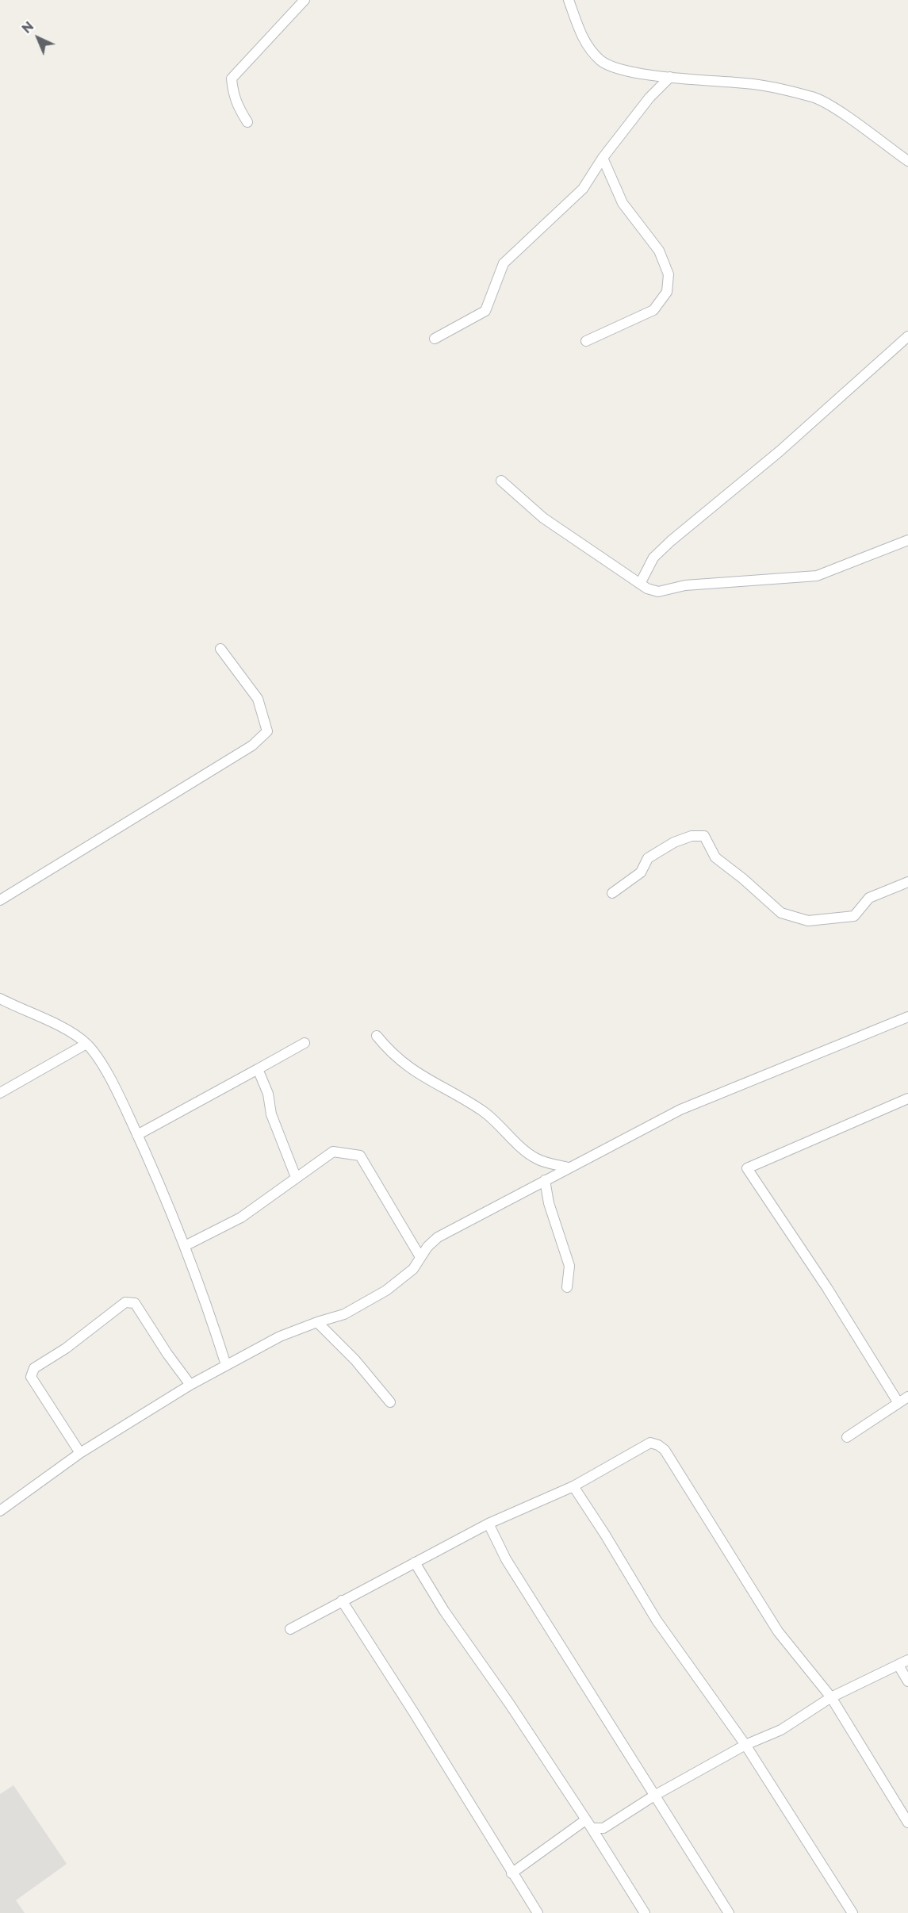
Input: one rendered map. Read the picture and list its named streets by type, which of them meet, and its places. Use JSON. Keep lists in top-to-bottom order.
{
  "north": "top left"
}
